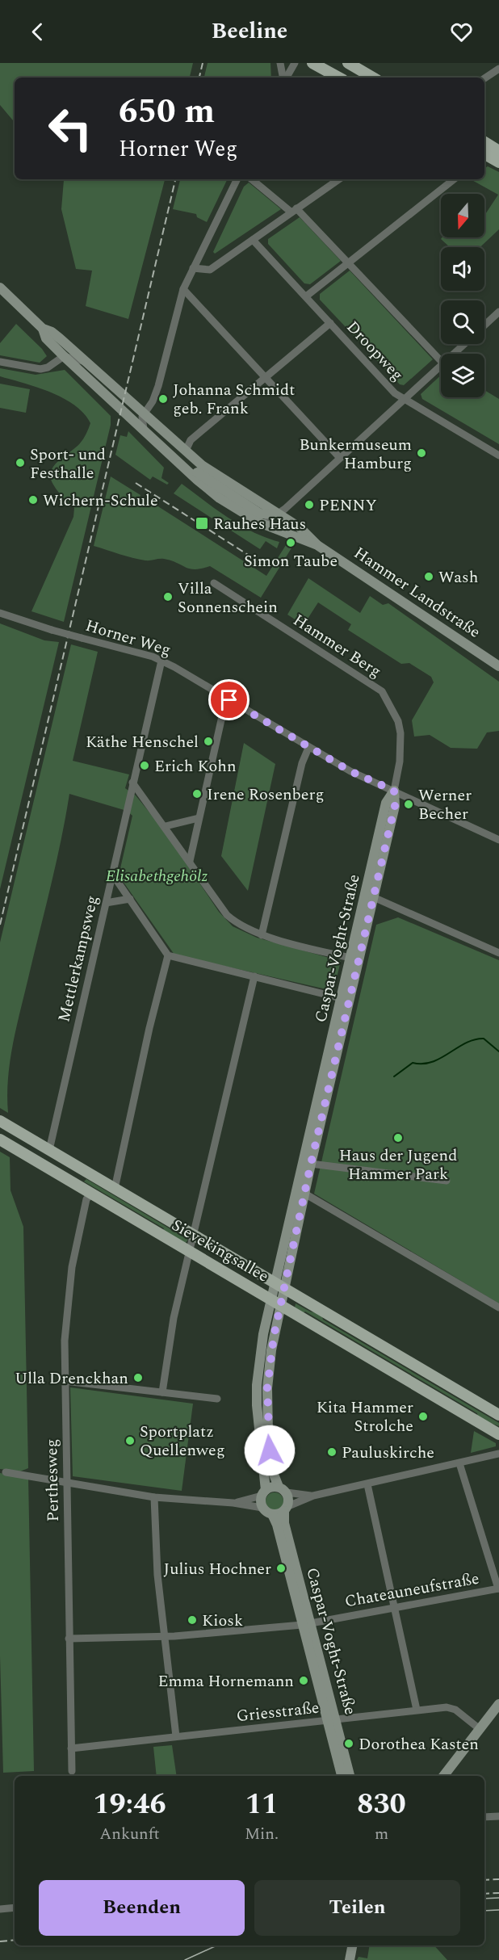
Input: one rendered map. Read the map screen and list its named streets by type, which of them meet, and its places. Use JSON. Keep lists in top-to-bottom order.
{
  "streets": {
    "main road": ["Sievekingsallee"],
    "street": [
      "Droopweg",
      "Hammer Landstraße",
      "Horner Weg",
      "Hammer Berg",
      "Caspar-Voght-Straße",
      "Mettlerkampsweg",
      "Perthesweg",
      "Chateauneufstraße",
      "Griesstraße"
    ]
  },
  "crossings": [
    ["Horner Weg", "Hammer Berg"],
    ["Horner Weg", "Caspar-Voght-Straße"],
    ["Horner Weg", "Mettlerkampsweg"],
    ["Hammer Berg", "Caspar-Voght-Straße"],
    ["Caspar-Voght-Straße", "Sievekingsallee"],
    ["Caspar-Voght-Straße", "Chateauneufstraße"],
    ["Caspar-Voght-Straße", "Griesstraße"],
    ["Mettlerkampsweg", "Sievekingsallee"],
    ["Sievekingsallee", "Perthesweg"],
    ["Perthesweg", "Chateauneufstraße"],
    ["Perthesweg", "Griesstraße"]
  ],
  "parks": ["Elisabethgehölz"],
  "places": {
    "other": [
      "Johanna Schmidt geb. Frank",
      "Bunkermuseum Hamburg",
      "Sport- und Festhalle",
      "Wichern-Schule",
      "PENNY",
      "Simon Taube",
      "Wash",
      "Villa Sonnenschein",
      "Käthe Henschel",
      "Erich Kohn",
      "Irene Rosenberg",
      "Werner Becher",
      "Haus der Jugend Hammer Park",
      "Ulla Drenckhan",
      "Kita Hammer Strolche",
      "Sportplatz Quellenweg",
      "Pauluskirche",
      "Julius Hochner",
      "Kiosk",
      "Emma Hornemann",
      "Dorothea Kasten"
    ],
    "transit": ["Rauhes Haus"]
  },
  "north": "bottom",
  "page": {
    "header": "Beeline",
    "turn": ["650 m", "Horner Weg"],
    "eta": [
      "19:46",
      "Ankunft",
      "11",
      "Min.",
      "830",
      "m"
    ],
    "buttons": ["Beenden", "Teilen"]
  }
}
